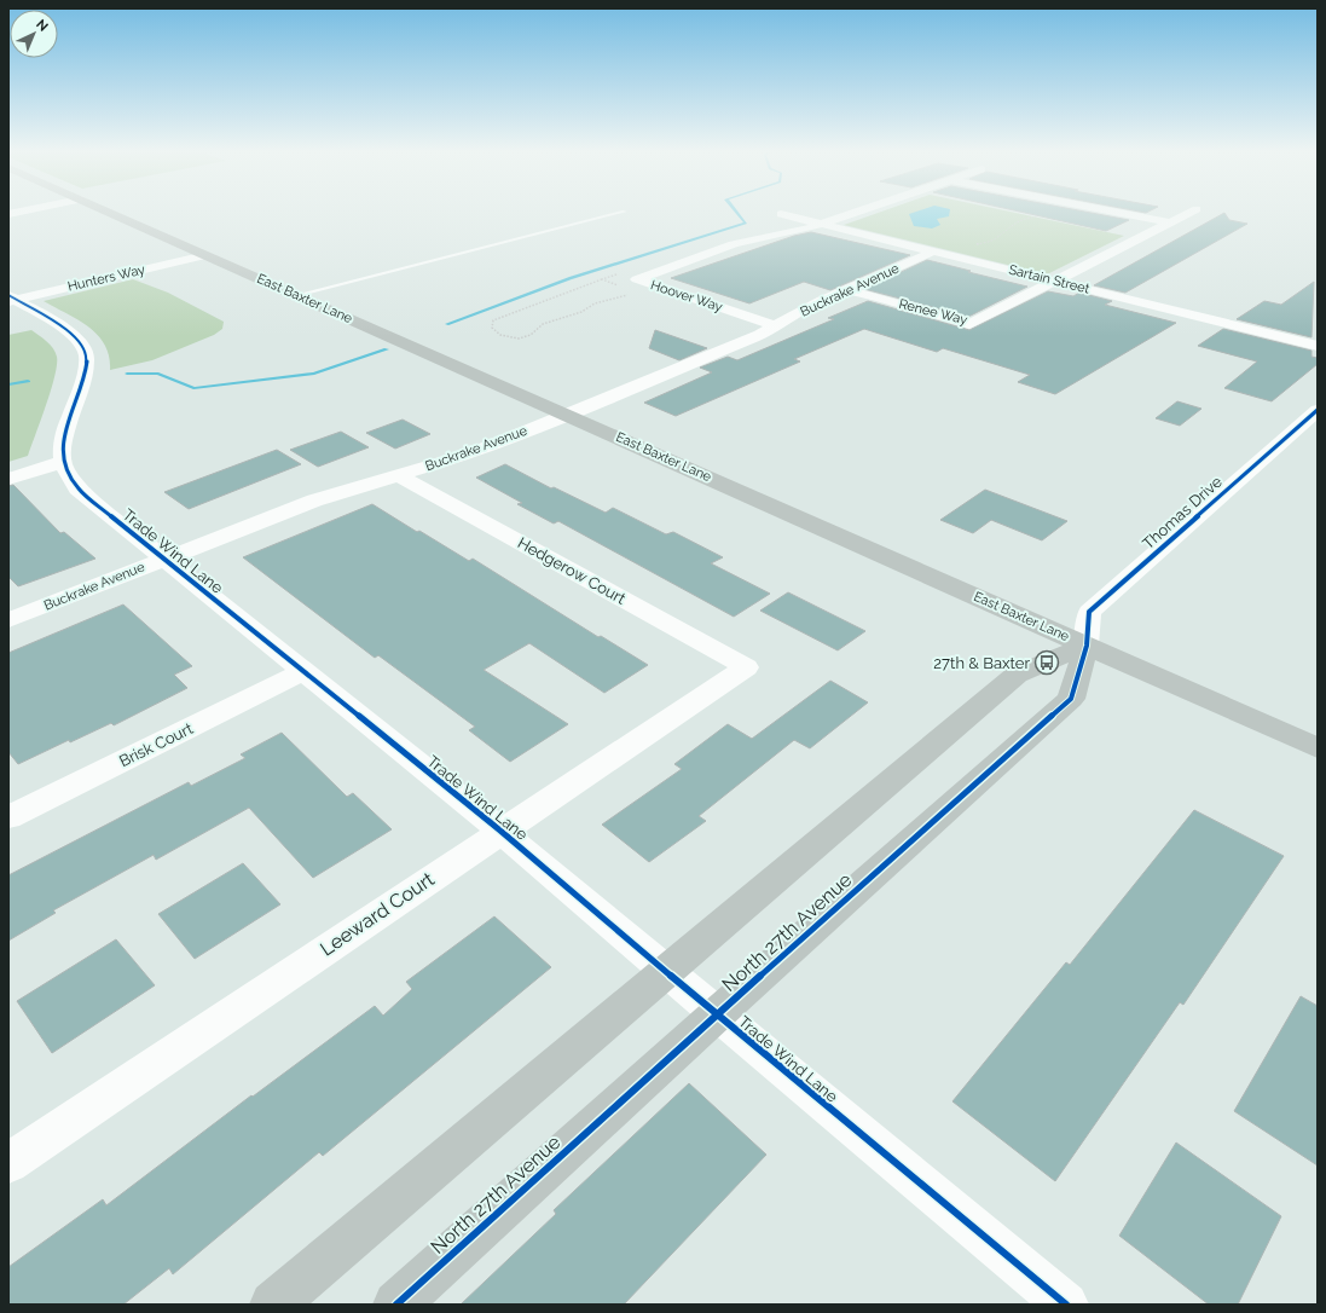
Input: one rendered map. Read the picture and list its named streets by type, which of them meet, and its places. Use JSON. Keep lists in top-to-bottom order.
{
  "streets": {
    "main road": ["East Baxter Lane", "North 27th Avenue"],
    "street": [
      "Hunters Way",
      "Sartain Street",
      "Buckrake Avenue",
      "Hoover Way",
      "Renee Way",
      "Thomas Drive",
      "Trade Wind Lane",
      "Hedgerow Court",
      "Brisk Court",
      "Leeward Court"
    ]
  },
  "crossings": [
    ["Hunters Way", "East Baxter Lane"],
    ["Sartain Street", "Buckrake Avenue"],
    ["Sartain Street", "Hoover Way"],
    ["Sartain Street", "Renee Way"],
    ["Buckrake Avenue", "Hoover Way"],
    ["Buckrake Avenue", "East Baxter Lane"],
    ["Buckrake Avenue", "Renee Way"],
    ["Buckrake Avenue", "Trade Wind Lane"],
    ["Buckrake Avenue", "Hedgerow Court"],
    ["East Baxter Lane", "Thomas Drive"],
    ["East Baxter Lane", "North 27th Avenue"],
    ["Thomas Drive", "North 27th Avenue"],
    ["Trade Wind Lane", "Brisk Court"],
    ["Trade Wind Lane", "Leeward Court"],
    ["Trade Wind Lane", "North 27th Avenue"],
    ["Hedgerow Court", "Leeward Court"]
  ],
  "places": {
    "bus stop": ["27th & Baxter"]
  },
  "north": "top right"
}
